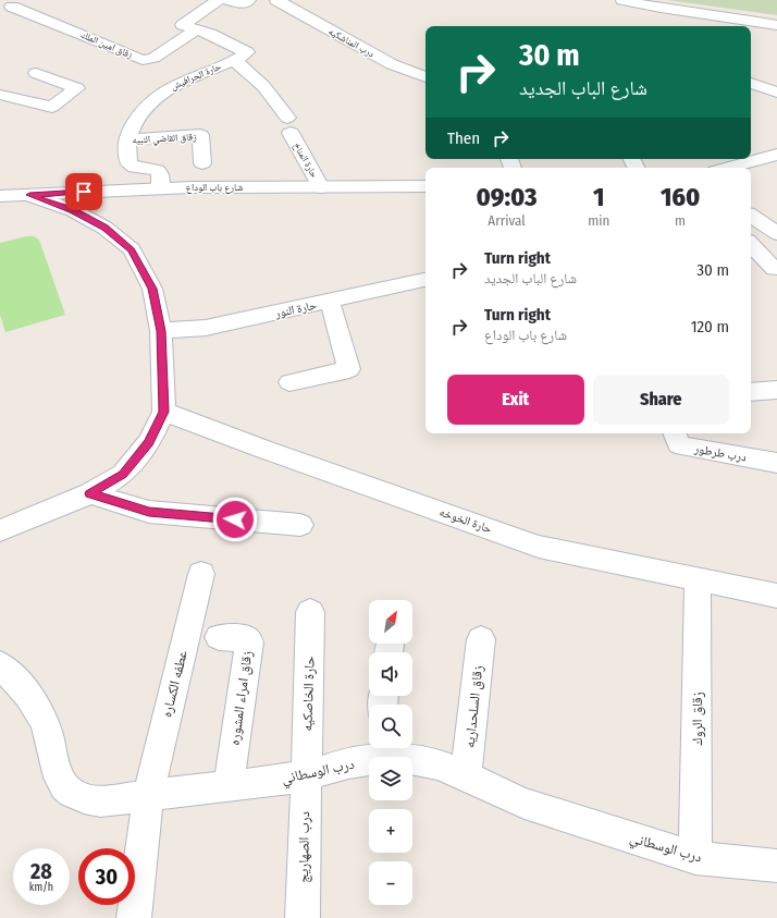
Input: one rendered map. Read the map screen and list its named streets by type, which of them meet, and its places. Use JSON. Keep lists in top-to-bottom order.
{
  "streets": {
    "street": [
      "درب المناشكيه",
      "زقاق امين الملك",
      "حارة الحرافيش",
      "زقاق القاضي النبيه",
      "حارة المناخ",
      "شارع باب الوداع",
      "حارة النور",
      "درب طرطور",
      "حارة الخوخه",
      "عطفه الكساره",
      "حارة الخاصكيه",
      "زقاق امراء المشوره",
      "زقاق السلحداريه",
      "زقاق الروك",
      "درب الوسطاني",
      "درب الصهاريج"
    ]
  },
  "crossings": [
    ["زقاق امين الملك", "حارة الحرافيش"],
    ["حارة الحرافيش", "زقاق القاضي النبيه"],
    ["حارة الحرافيش", "حارة المناخ"],
    ["حارة المناخ", "شارع باب الوداع"],
    ["حارة الخوخه", "زقاق الروك"],
    ["عطفه الكساره", "درب الوسطاني"],
    ["حارة الخاصكيه", "درب الوسطاني"],
    ["حارة الخاصكيه", "درب الصهاريج"],
    ["زقاق امراء المشوره", "درب الوسطاني"],
    ["زقاق السلحداريه", "درب الوسطاني"],
    ["زقاق الروك", "درب الوسطاني"],
    ["درب الوسطاني", "درب الصهاريج"]
  ],
  "north": "top right",
  "page": {
    "turn": ["30 m", "شارع الباب الجديد"],
    "then": "Then",
    "eta": [
      "09:03",
      "Arrival",
      "1",
      "min",
      "160",
      "m"
    ],
    "list": [
      {
        "name": "Turn right",
        "note": "شارع الباب الجديد",
        "value": "30 m"
      },
      {
        "name": "Turn right",
        "note": "شارع باب الوداع",
        "value": "120 m"
      }
    ],
    "buttons": ["Exit", "Share"],
    "map_buttons": ["+", "−"],
    "speed": "28 km/h",
    "limit": "30"
  }
}
